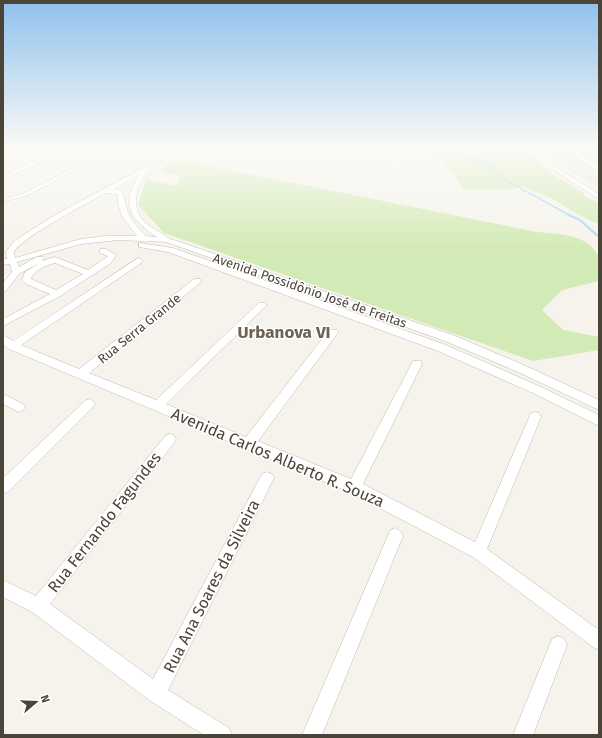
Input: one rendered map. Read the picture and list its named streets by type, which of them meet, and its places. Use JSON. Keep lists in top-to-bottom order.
{
  "streets": {
    "street": [
      "Avenida Possidônio José de Freitas",
      "Rua Serra Grande",
      "Avenida Carlos Alberto R. Souza",
      "Rua Fernando Fagundes",
      "Rua Ana Soares da Silveira"
    ]
  },
  "crossings": [
    ["Rua Serra Grande", "Avenida Carlos Alberto R. Souza"]
  ],
  "districts": ["Urbanova VI"],
  "north": "right"
}
